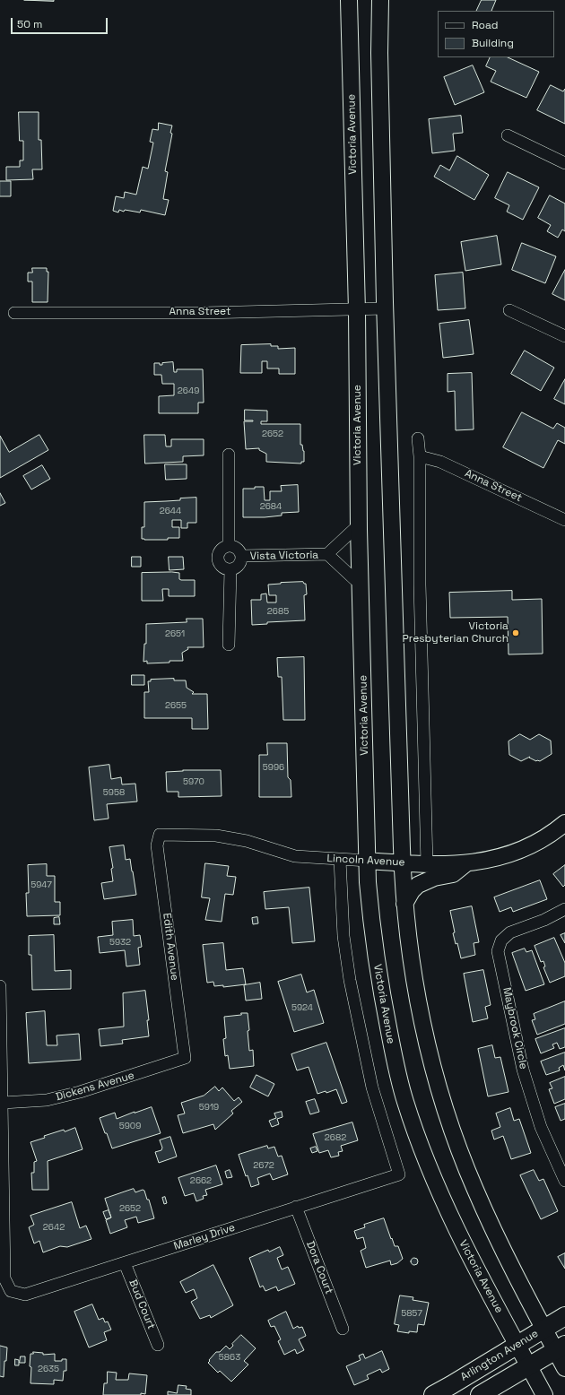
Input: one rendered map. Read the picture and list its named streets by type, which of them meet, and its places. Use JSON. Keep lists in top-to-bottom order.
{
  "streets": {
    "main road": ["Victoria Avenue", "Lincoln Avenue", "Arlington Avenue"],
    "street": [
      "Anna Street",
      "Vista Victoria",
      "Edith Avenue",
      "Maybrook Circle",
      "Dickens Avenue",
      "Marley Drive",
      "Dora Court",
      "Bud Court"
    ]
  },
  "crossings": [
    ["Victoria Avenue", "Anna Street"],
    ["Victoria Avenue", "Vista Victoria"],
    ["Victoria Avenue", "Lincoln Avenue"],
    ["Victoria Avenue", "Arlington Avenue"],
    ["Lincoln Avenue", "Edith Avenue"],
    ["Lincoln Avenue", "Marley Drive"],
    ["Edith Avenue", "Dickens Avenue"],
    ["Dickens Avenue", "Marley Drive"],
    ["Marley Drive", "Dora Court"],
    ["Marley Drive", "Bud Court"]
  ],
  "places": ["Victoria Presbyterian Church"],
  "house_numbers": [
    "2649",
    "2652",
    "2684",
    "2644",
    "2685",
    "2651",
    "2655",
    "5996",
    "5970",
    "5958",
    "5947",
    "5932",
    "5924",
    "5919",
    "5909",
    "2682",
    "2672",
    "2662",
    "2652",
    "2642",
    "5857",
    "5863",
    "2635"
  ],
  "legend": ["Road", "Building"],
  "scale_bar": "50 m"
}
